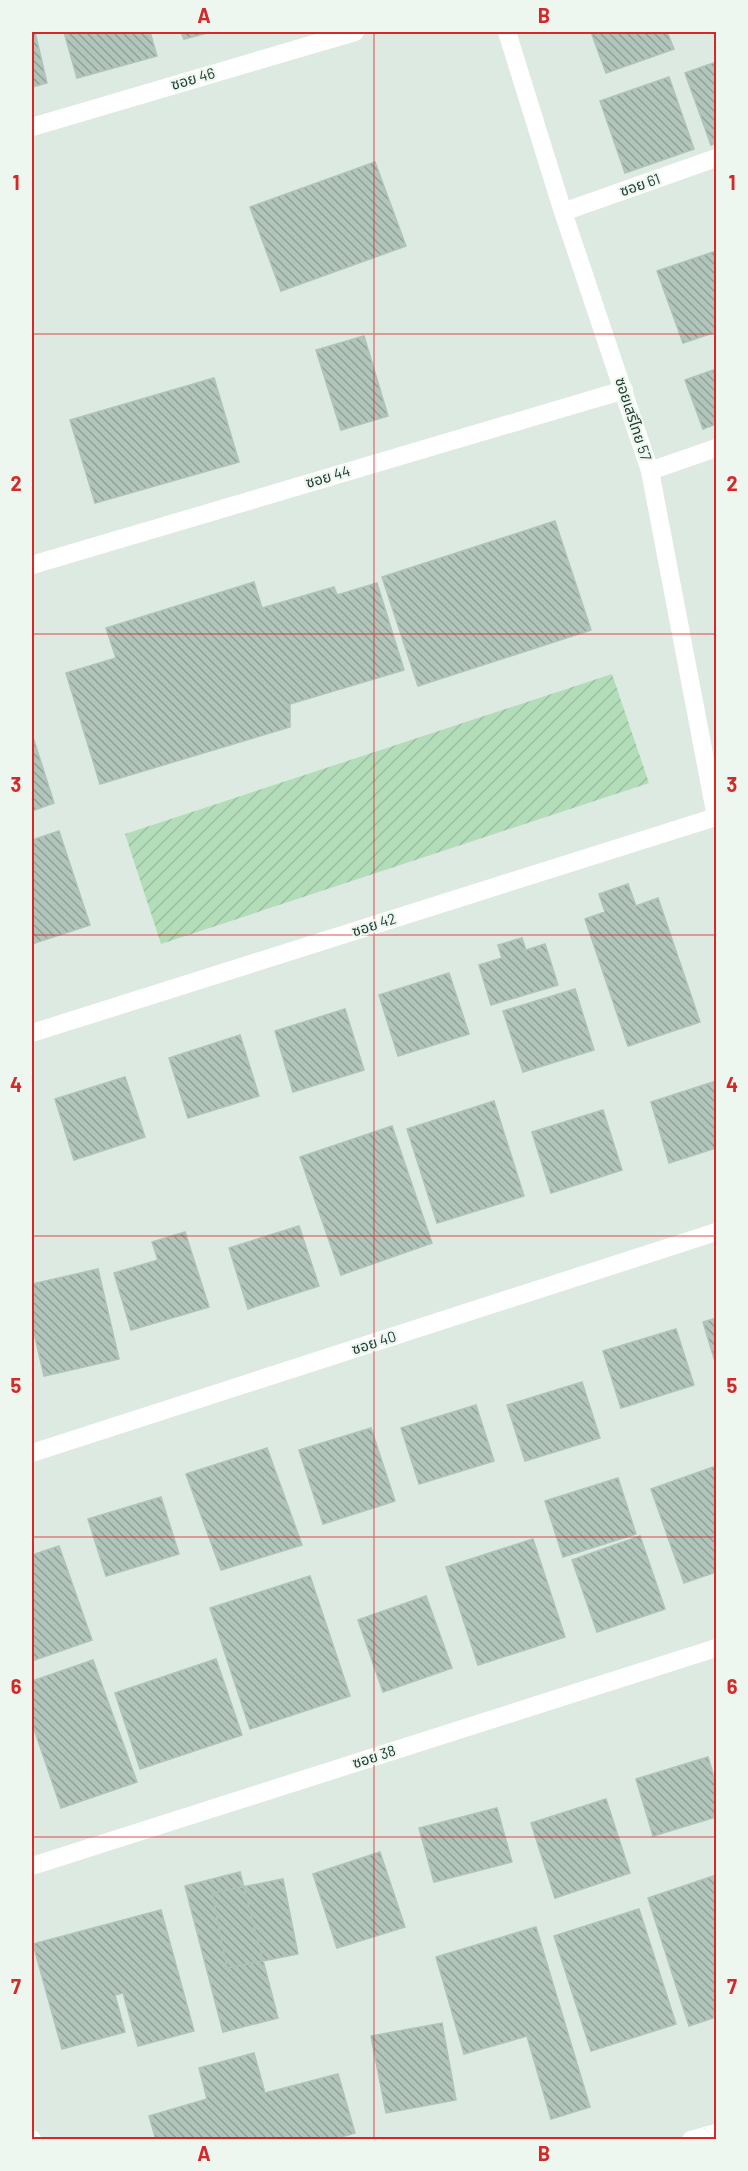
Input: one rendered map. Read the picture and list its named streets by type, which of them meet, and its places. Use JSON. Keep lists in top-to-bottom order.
{
  "streets": {
    "street": [
      "ซอย 46",
      "ซอย 61",
      "ซอยเสรีไทย 57",
      "ซอย 44",
      "ซอย 42",
      "ซอย 40",
      "ซอย 38"
    ]
  },
  "crossings": [
    ["ซอย 61", "ซอยเสรีไทย 57"],
    ["ซอยเสรีไทย 57", "ซอย 44"],
    ["ซอยเสรีไทย 57", "ซอย 42"]
  ],
  "grid": {
    "columns": ["A", "B"],
    "rows": [
      "1",
      "2",
      "3",
      "4",
      "5",
      "6",
      "7"
    ]
  }
}
